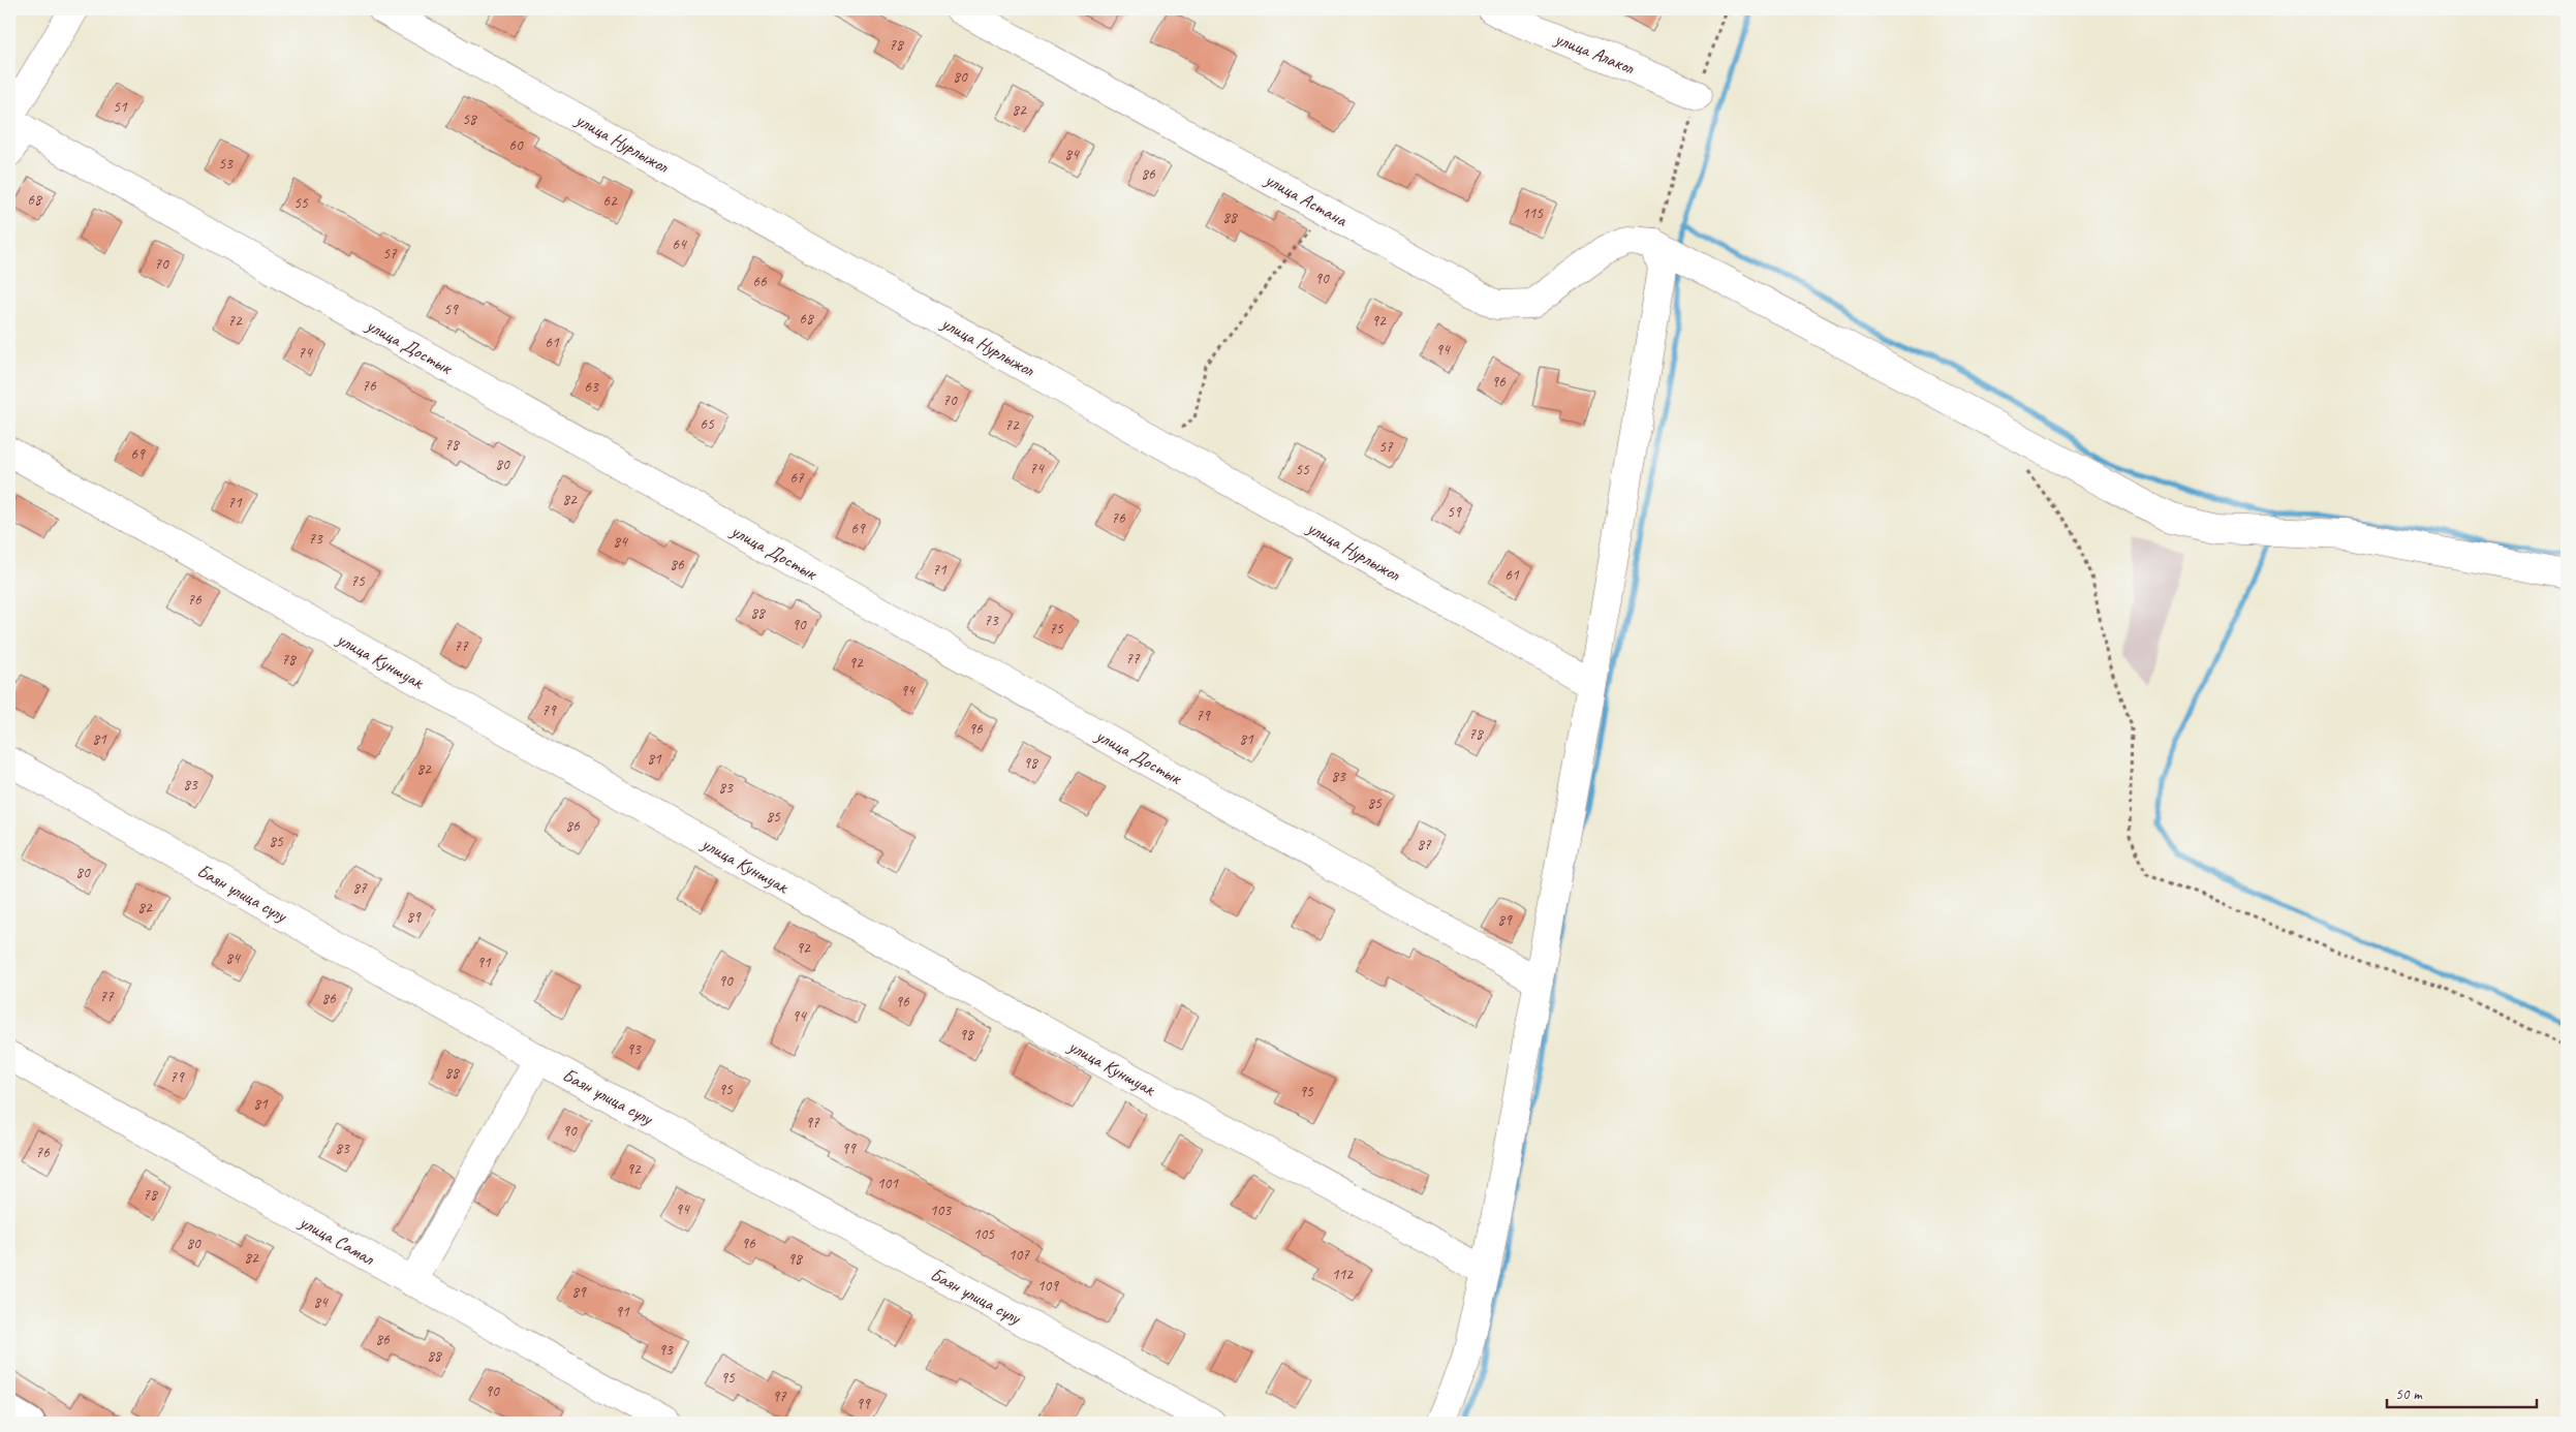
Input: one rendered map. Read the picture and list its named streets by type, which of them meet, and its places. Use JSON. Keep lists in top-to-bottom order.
{
  "streets": {
    "street": [
      "улица Алакол",
      "улица Нурлыжол",
      "улица Астана",
      "улица Достык",
      "улица Куншуак",
      "Баян улица сулу",
      "улица Самал"
    ]
  },
  "house_numbers": [
    "78",
    "80",
    "51",
    "82",
    "58",
    "60",
    "84",
    "53",
    "86",
    "68",
    "62",
    "55",
    "115",
    "88",
    "64",
    "57",
    "70",
    "90",
    "66",
    "59",
    "68",
    "72",
    "92",
    "61",
    "94",
    "74",
    "96",
    "76",
    "63",
    "70",
    "65",
    "72",
    "78",
    "57",
    "69",
    "80",
    "74",
    "55",
    "67",
    "82",
    "71",
    "59",
    "76",
    "69",
    "73",
    "84",
    "86",
    "71",
    "61",
    "75",
    "76",
    "88",
    "73",
    "90",
    "75",
    "77",
    "77",
    "78",
    "92",
    "94",
    "79",
    "79",
    "96",
    "78",
    "81",
    "81",
    "81",
    "98",
    "82",
    "83",
    "83",
    "83",
    "85",
    "85",
    "86",
    "85",
    "87",
    "80",
    "87",
    "82",
    "89",
    "89",
    "92",
    "84",
    "91",
    "90",
    "77",
    "86",
    "96",
    "94",
    "98",
    "93",
    "88",
    "79",
    "95",
    "95",
    "81",
    "97",
    "90",
    "83",
    "99",
    "76",
    "92",
    "101",
    "78",
    "94",
    "103",
    "105",
    "80",
    "96",
    "107",
    "82",
    "98",
    "112",
    "109",
    "89",
    "84",
    "91",
    "86",
    "93",
    "88",
    "95",
    "90",
    "97",
    "99"
  ],
  "scale_bar": "50 m"
}
